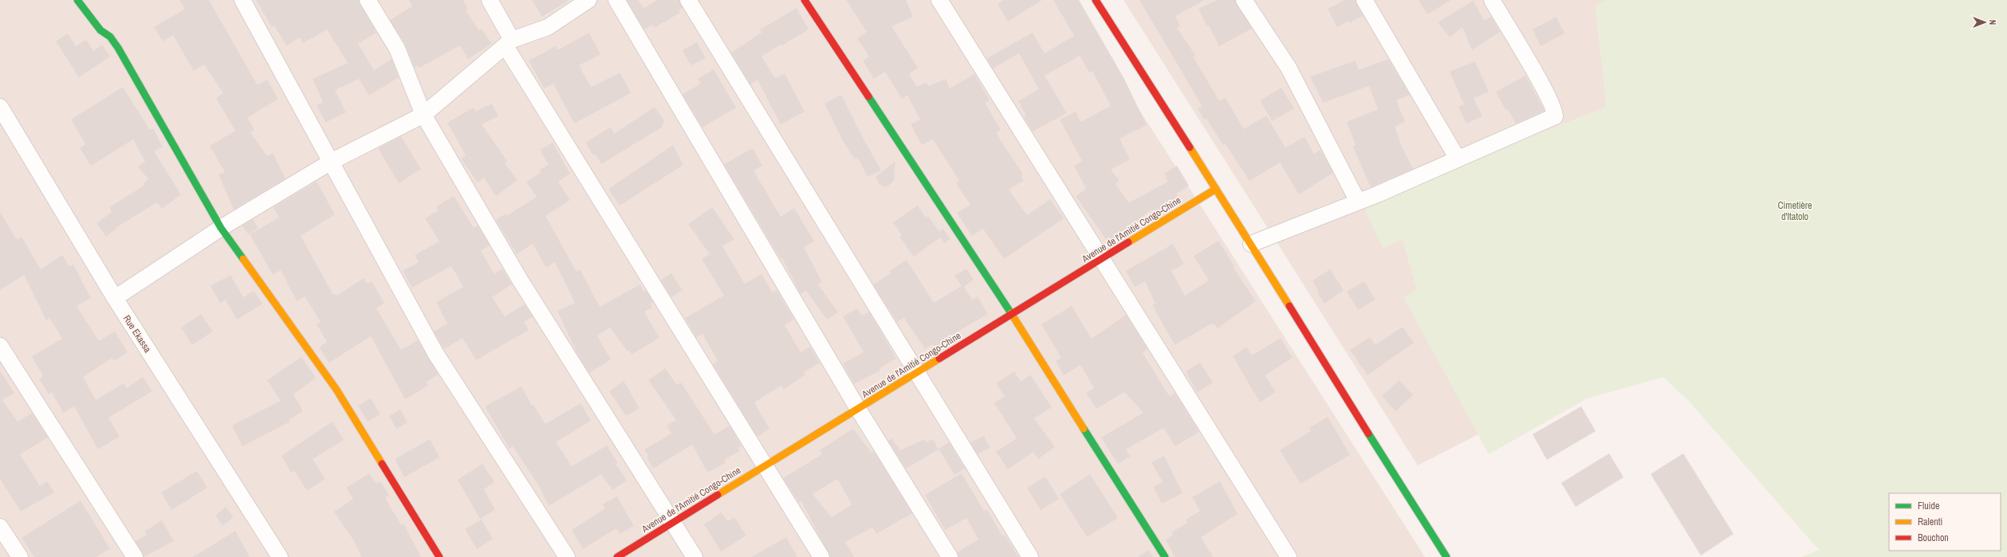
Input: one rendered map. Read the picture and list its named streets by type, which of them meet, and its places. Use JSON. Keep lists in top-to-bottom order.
{
  "streets": {
    "main road": ["Avenue de l'Amitié Congo-Chine"],
    "street": ["Rue Ekassa"]
  },
  "parks": ["Cimetière d'Itatolo"],
  "legend": ["Fluide", "Ralenti", "Bouchon"],
  "north": "right"
}
